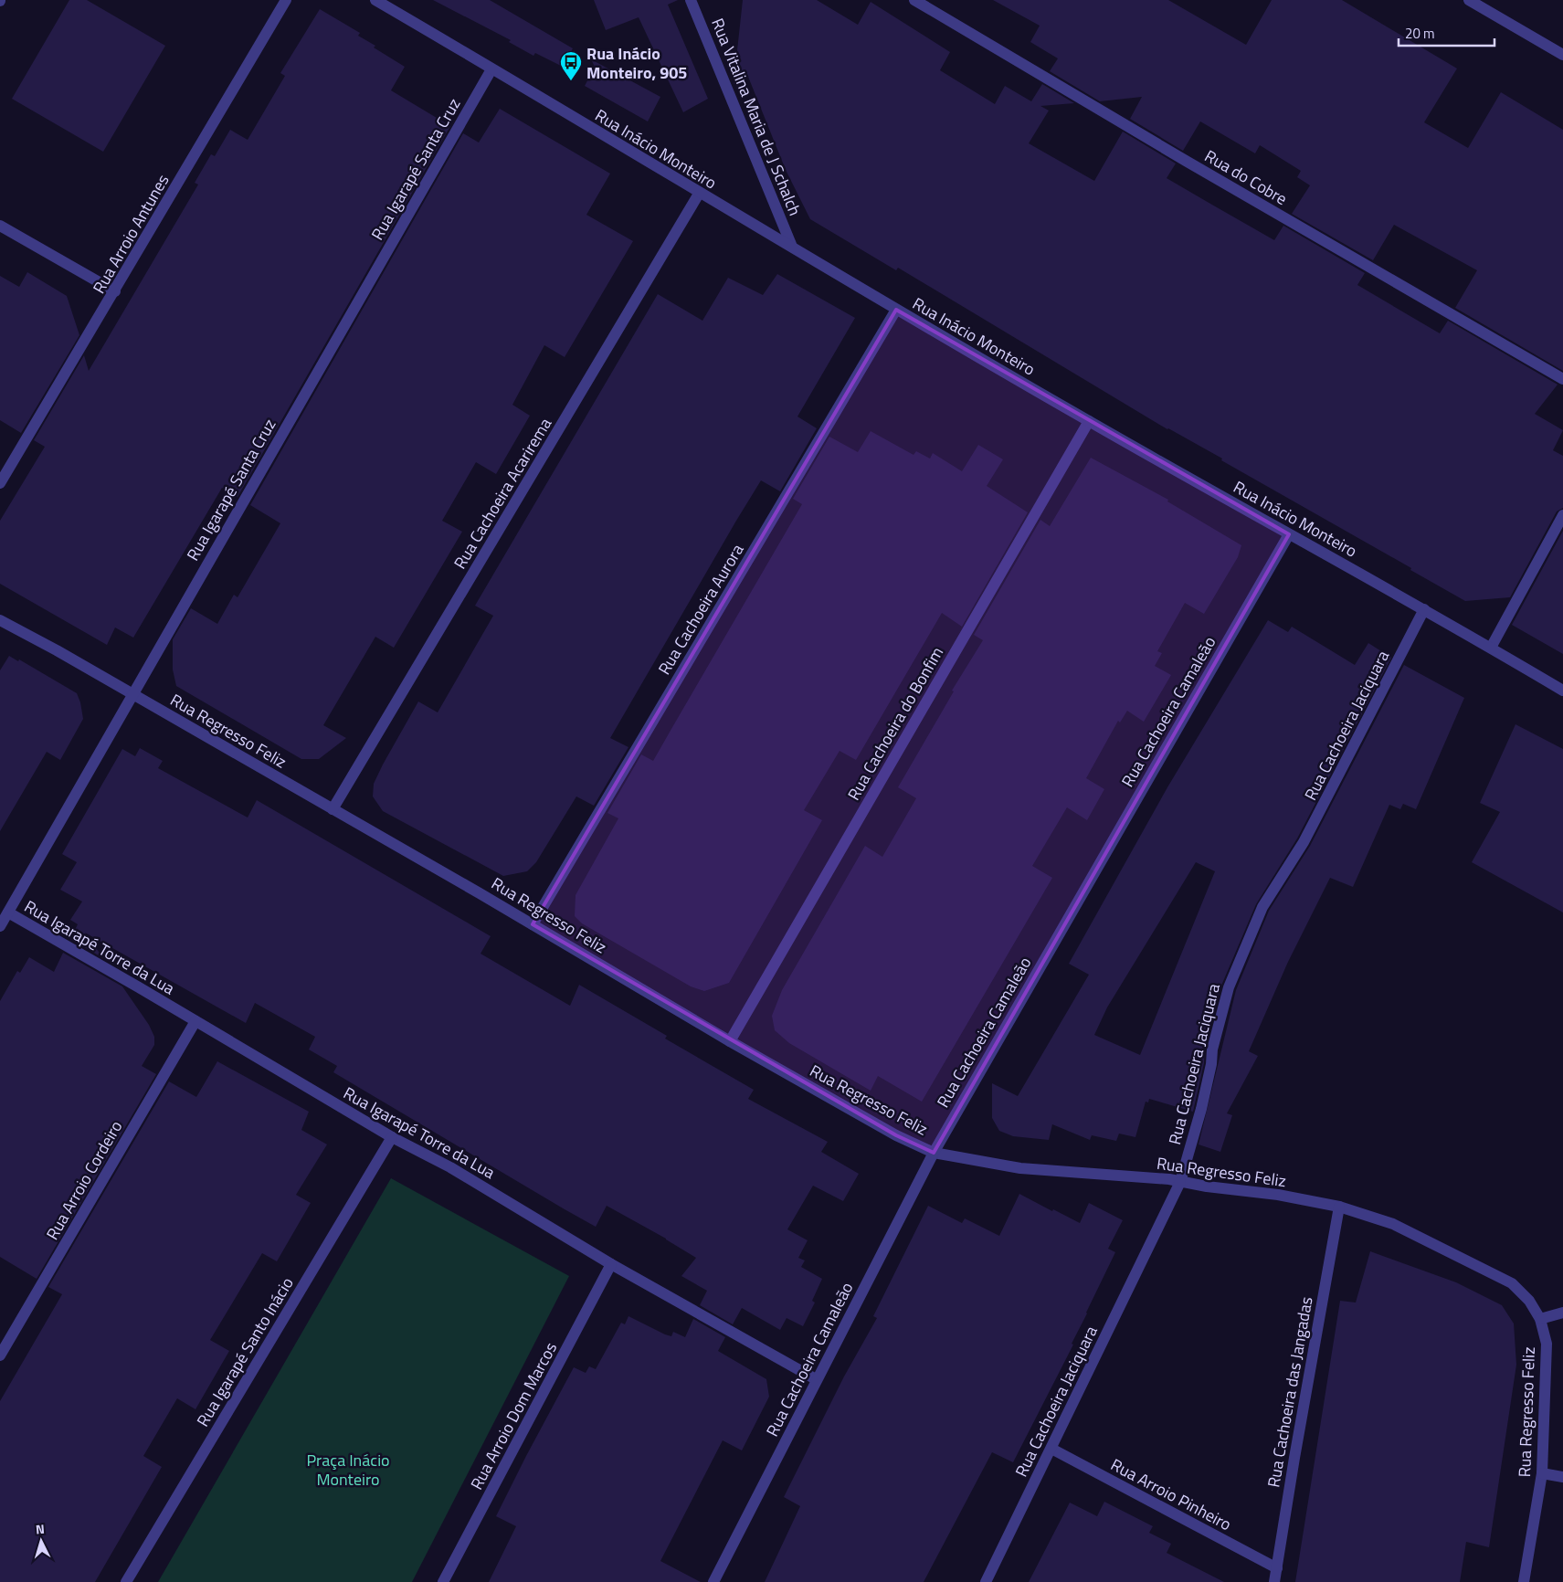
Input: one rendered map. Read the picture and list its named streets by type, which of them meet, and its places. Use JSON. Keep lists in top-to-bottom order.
{
  "streets": {
    "street": [
      "Rua Vitalina Maria de J Schalch",
      "Rua Inácio Monteiro",
      "Rua Igarapé Santa Cruz",
      "Rua do Cobre",
      "Rua Arroio Antunes",
      "Rua Cachoeira Acarirema",
      "Rua Cachoeira Aurora",
      "Rua Cachoeira Camaleão",
      "Rua Cachoeira do Bonfim",
      "Rua Cachoeira Jaciquara",
      "Rua Regresso Feliz",
      "Rua Igarapé Torre da Lua",
      "Rua Arroio Cordeiro",
      "Rua Igarapé Santo Inácio",
      "Rua Cachoeira das Jangadas",
      "Rua Arroio Dom Marcos",
      "Rua Arroio Pinheiro"
    ]
  },
  "crossings": [
    ["Rua Vitalina Maria de J Schalch", "Rua Inácio Monteiro"],
    ["Rua Inácio Monteiro", "Rua Igarapé Santa Cruz"],
    ["Rua Inácio Monteiro", "Rua Cachoeira Acarirema"],
    ["Rua Inácio Monteiro", "Rua Cachoeira Aurora"],
    ["Rua Inácio Monteiro", "Rua Cachoeira Camaleão"],
    ["Rua Inácio Monteiro", "Rua Cachoeira do Bonfim"],
    ["Rua Inácio Monteiro", "Rua Cachoeira Jaciquara"],
    ["Rua Igarapé Santa Cruz", "Rua Regresso Feliz"],
    ["Rua Igarapé Santa Cruz", "Rua Igarapé Torre da Lua"],
    ["Rua Cachoeira Acarirema", "Rua Regresso Feliz"],
    ["Rua Cachoeira Aurora", "Rua Regresso Feliz"],
    ["Rua Cachoeira Camaleão", "Rua Regresso Feliz"],
    ["Rua Cachoeira Camaleão", "Rua Igarapé Torre da Lua"],
    ["Rua Cachoeira do Bonfim", "Rua Regresso Feliz"],
    ["Rua Cachoeira Jaciquara", "Rua Regresso Feliz"],
    ["Rua Cachoeira Jaciquara", "Rua Arroio Pinheiro"],
    ["Rua Regresso Feliz", "Rua Cachoeira das Jangadas"],
    ["Rua Igarapé Torre da Lua", "Rua Arroio Cordeiro"],
    ["Rua Igarapé Torre da Lua", "Rua Igarapé Santo Inácio"],
    ["Rua Igarapé Torre da Lua", "Rua Arroio Dom Marcos"],
    ["Rua Cachoeira das Jangadas", "Rua Arroio Pinheiro"]
  ],
  "parks": ["Praça Inácio Monteiro"],
  "places": {
    "bus stop": ["Rua Inácio Monteiro, 905"]
  },
  "scale_bar": "20 m",
  "north": "top"
}
